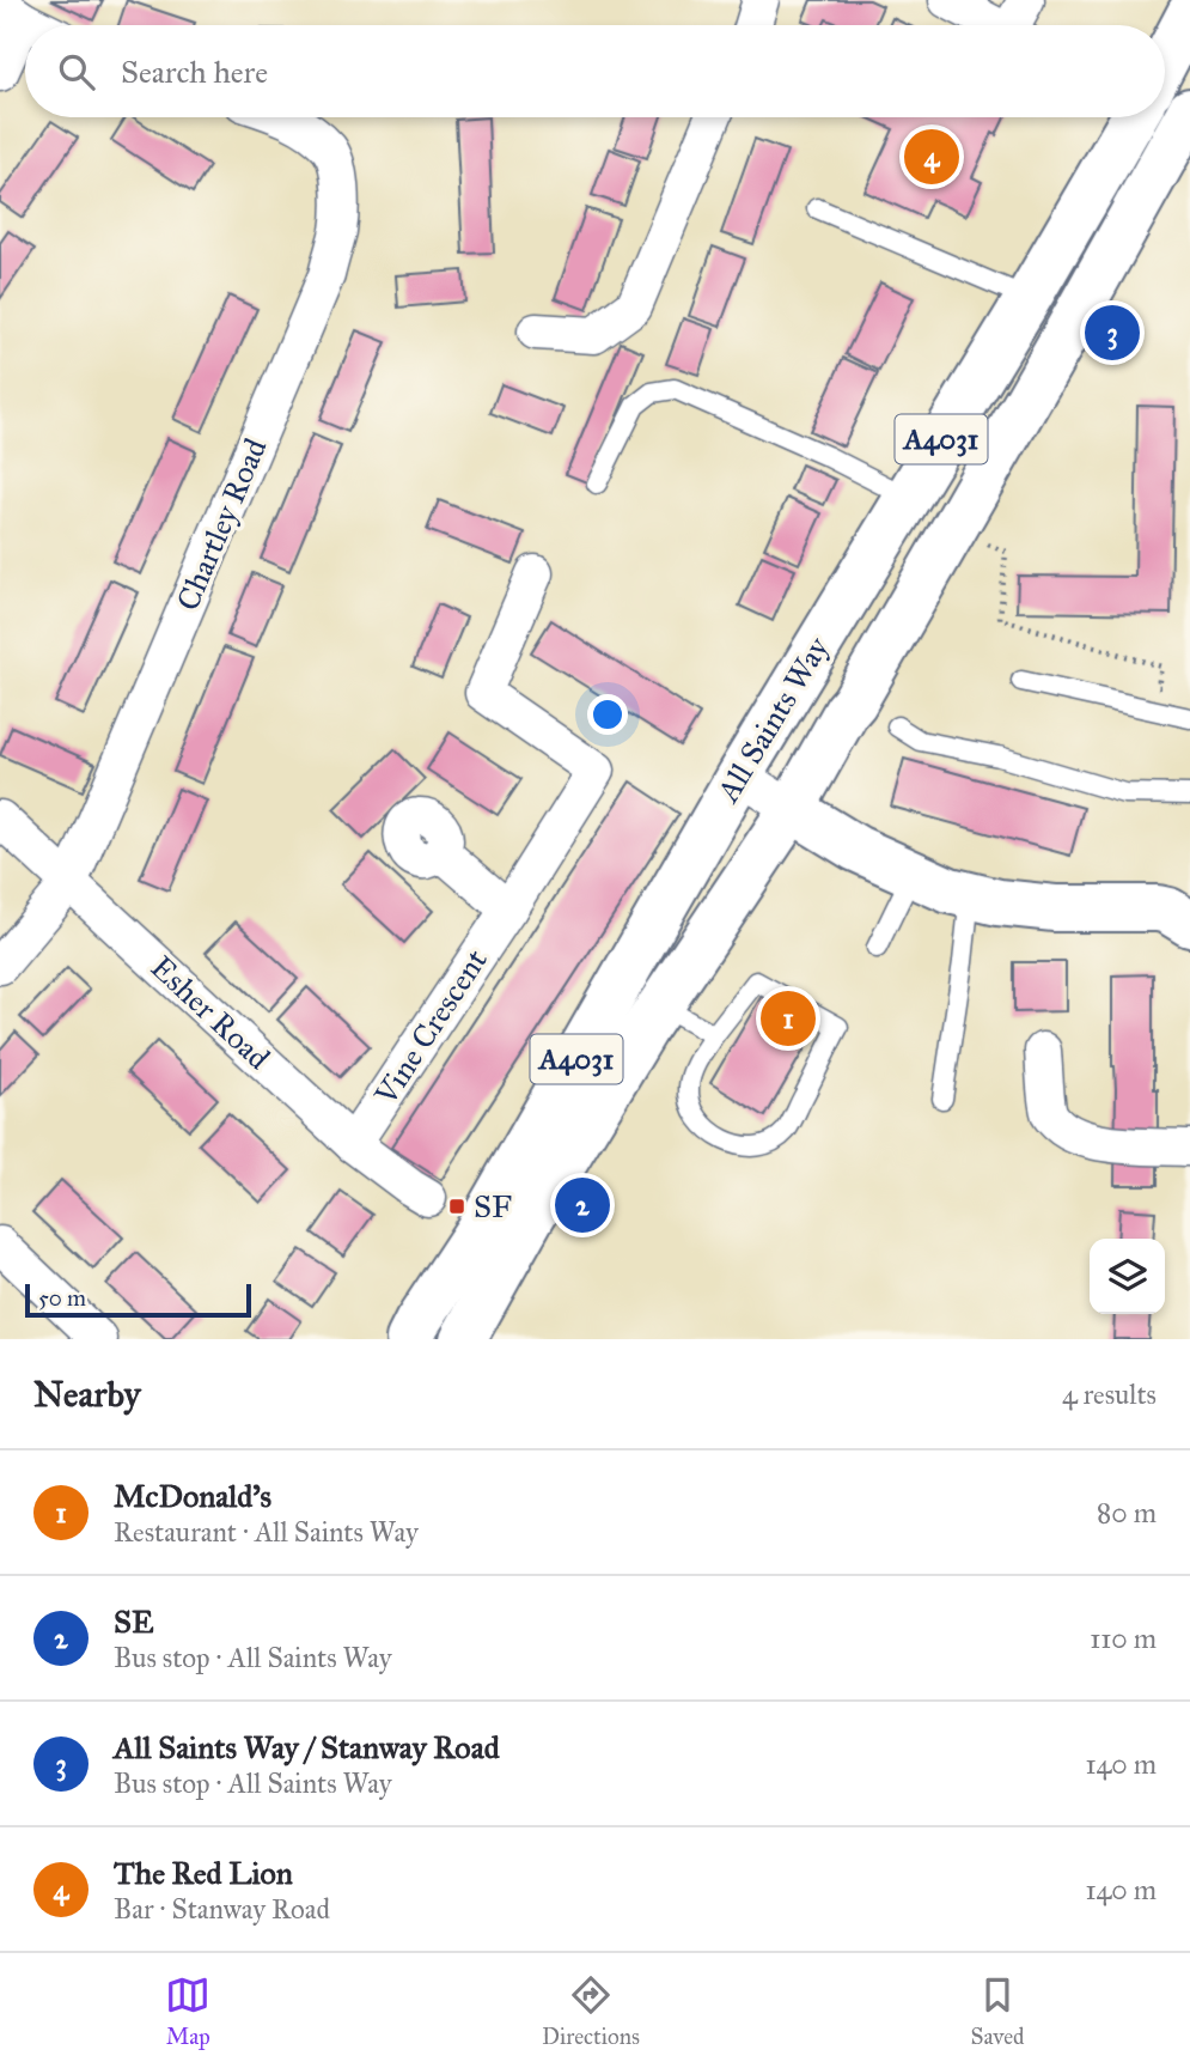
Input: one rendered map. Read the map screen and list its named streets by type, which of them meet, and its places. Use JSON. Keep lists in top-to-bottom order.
{
  "streets": {
    "main road": ["A4031", "All Saints Way"],
    "street": ["Chartley Road", "Esher Road", "Vine Crescent"]
  },
  "crossings": [
    ["Chartley Road", "Esher Road"],
    ["Esher Road", "Vine Crescent"]
  ],
  "places": {
    "transit": ["SF"]
  },
  "scale_bar": "50 m",
  "page": {
    "search": "Search here",
    "pins": [
      "4",
      "3",
      "1",
      "2"
    ],
    "scale": "50 m",
    "heading": ["Nearby", "4 results"],
    "list": [
      {
        "mark": "1",
        "name": "McDonald's",
        "note": "Restaurant · All Saints Way",
        "value": "80 m"
      },
      {
        "mark": "2",
        "name": "SE",
        "note": "Bus stop · All Saints Way",
        "value": "110 m"
      },
      {
        "mark": "3",
        "name": "All Saints Way / Stanway Road",
        "note": "Bus stop · All Saints Way",
        "value": "140 m"
      },
      {
        "mark": "4",
        "name": "The Red Lion",
        "note": "Bar · Stanway Road",
        "value": "140 m"
      }
    ],
    "nav": ["Map", "Directions", "Saved"]
  }
}
